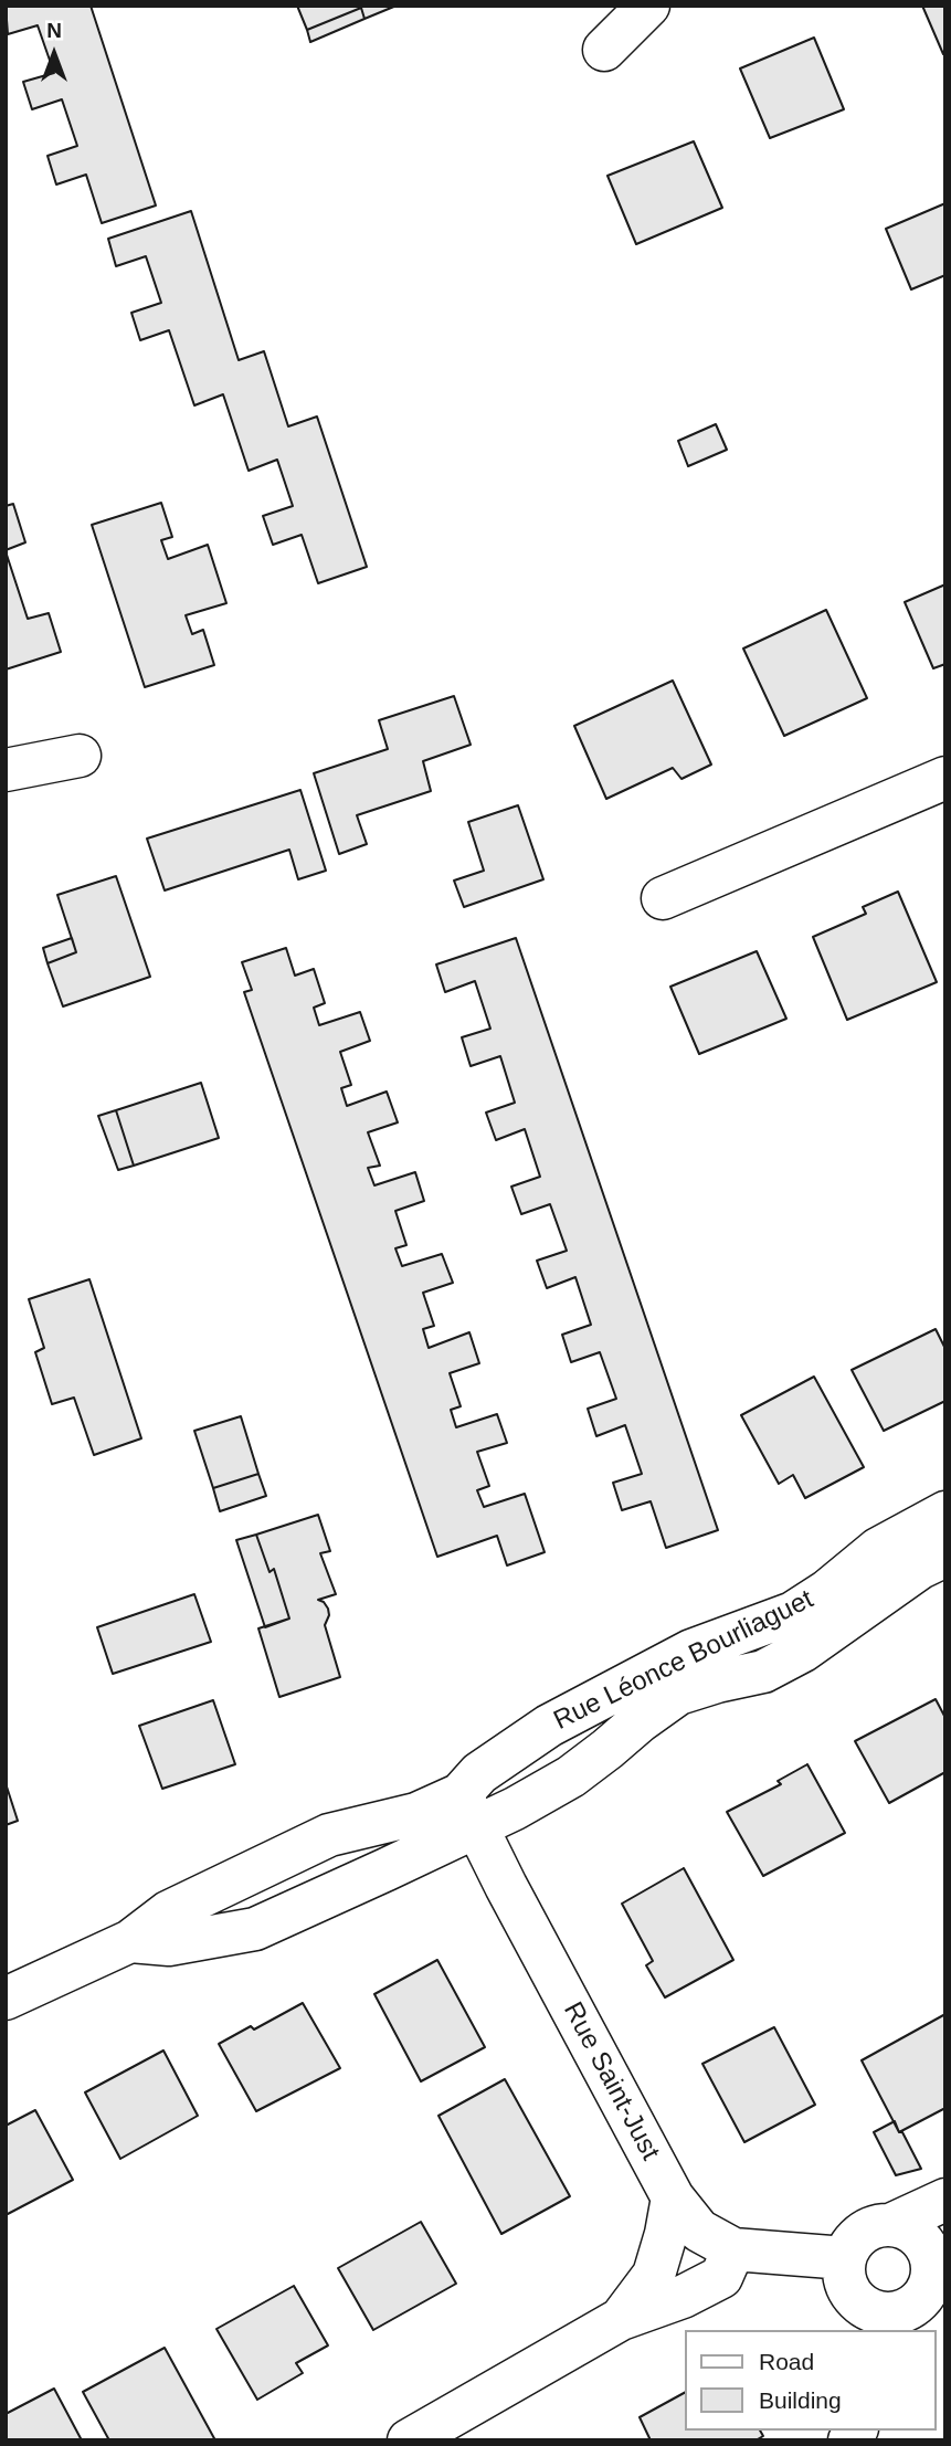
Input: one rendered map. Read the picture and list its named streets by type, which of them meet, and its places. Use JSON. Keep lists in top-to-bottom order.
{
  "streets": {
    "main road": ["Rue Léonce Bourliaguet", "Rue Saint-Just"]
  },
  "crossings": [
    ["Rue Léonce Bourliaguet", "Rue Saint-Just"]
  ],
  "legend": ["Road", "Building"],
  "north": "top"
}
